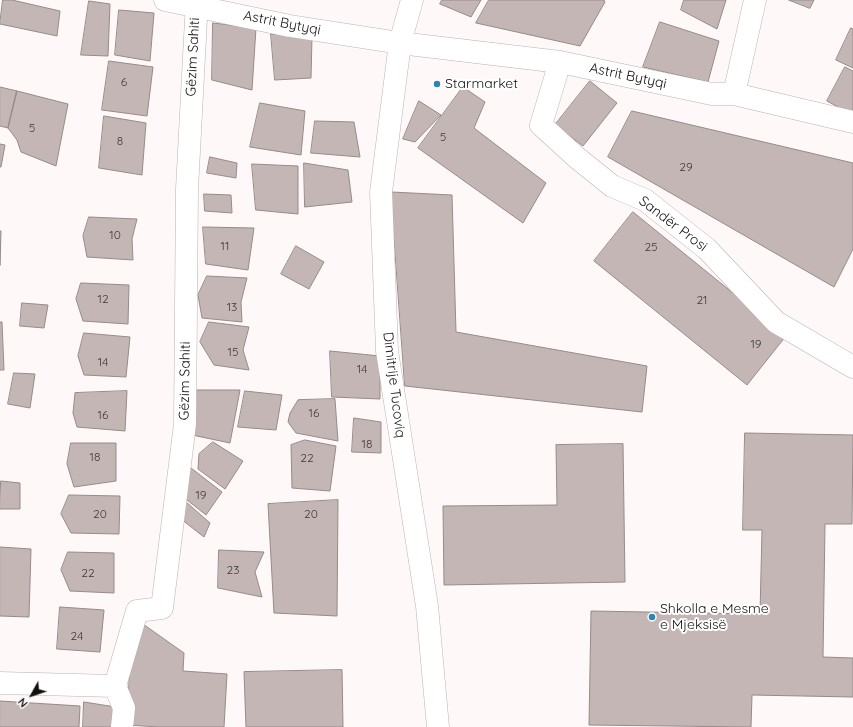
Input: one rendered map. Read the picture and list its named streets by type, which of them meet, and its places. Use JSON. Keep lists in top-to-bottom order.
{
  "streets": {
    "street": [
      "Astrit Bytyqi",
      "Gëzim Sahiti",
      "Sandër Prosi",
      "Dimitrije Tucoviq"
    ]
  },
  "crossings": [
    ["Astrit Bytyqi", "Gëzim Sahiti"],
    ["Astrit Bytyqi", "Sandër Prosi"],
    ["Astrit Bytyqi", "Dimitrije Tucoviq"]
  ],
  "places": ["Starmarket", "Shkolla e Mesme e Mjeksisë"],
  "house_numbers": [
    "6",
    "5",
    "5",
    "8",
    "29",
    "10",
    "11",
    "25",
    "12",
    "21",
    "13",
    "19",
    "15",
    "14",
    "14",
    "16",
    "16",
    "18",
    "18",
    "22",
    "19",
    "20",
    "20",
    "23",
    "22",
    "24"
  ],
  "north": "bottom left"
}
